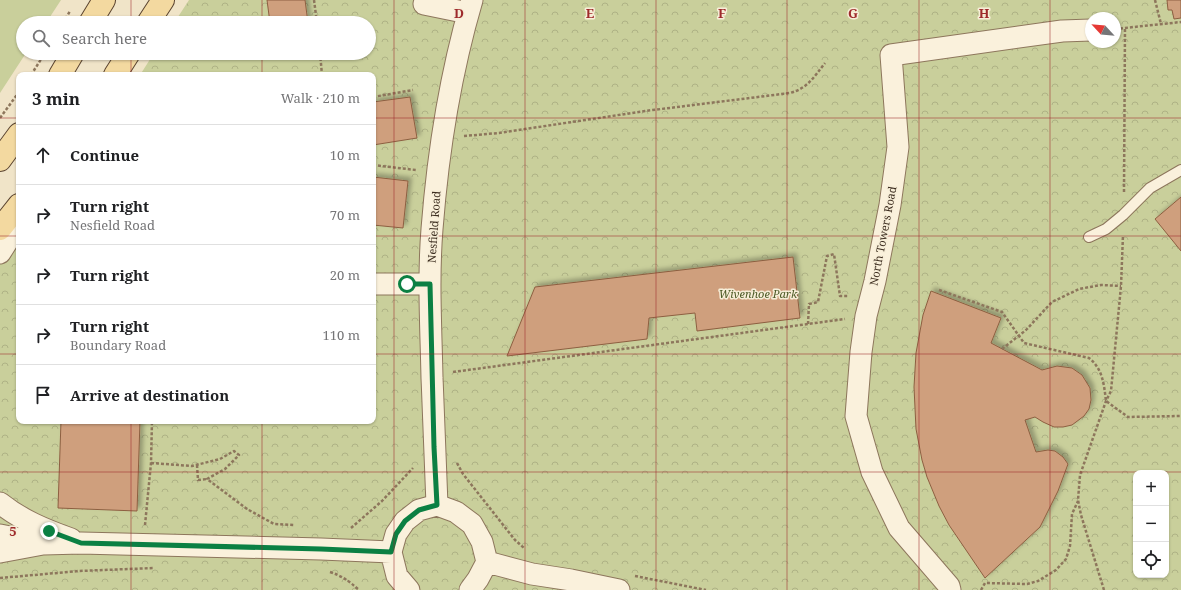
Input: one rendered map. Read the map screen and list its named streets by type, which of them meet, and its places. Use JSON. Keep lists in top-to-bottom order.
{
  "streets": {
    "street": ["Nesfield Road", "North Towers Road"]
  },
  "parks": ["Wivenhoe Park"],
  "north": "top left",
  "page": {
    "search": "Search here",
    "heading": ["3 min", "Walk · 210 m"],
    "list": [
      ["Continue", "10 m"],
      ["Turn right", "Nesfield Road", "70 m"],
      ["Turn right", "20 m"],
      ["Turn right", "Boundary Road", "110 m"],
      "Arrive at destination"
    ],
    "map_buttons": ["+", "−"]
  },
  "grid": {
    "columns": [
      "D",
      "E",
      "F",
      "G",
      "H"
    ],
    "rows": ["5"]
  }
}
